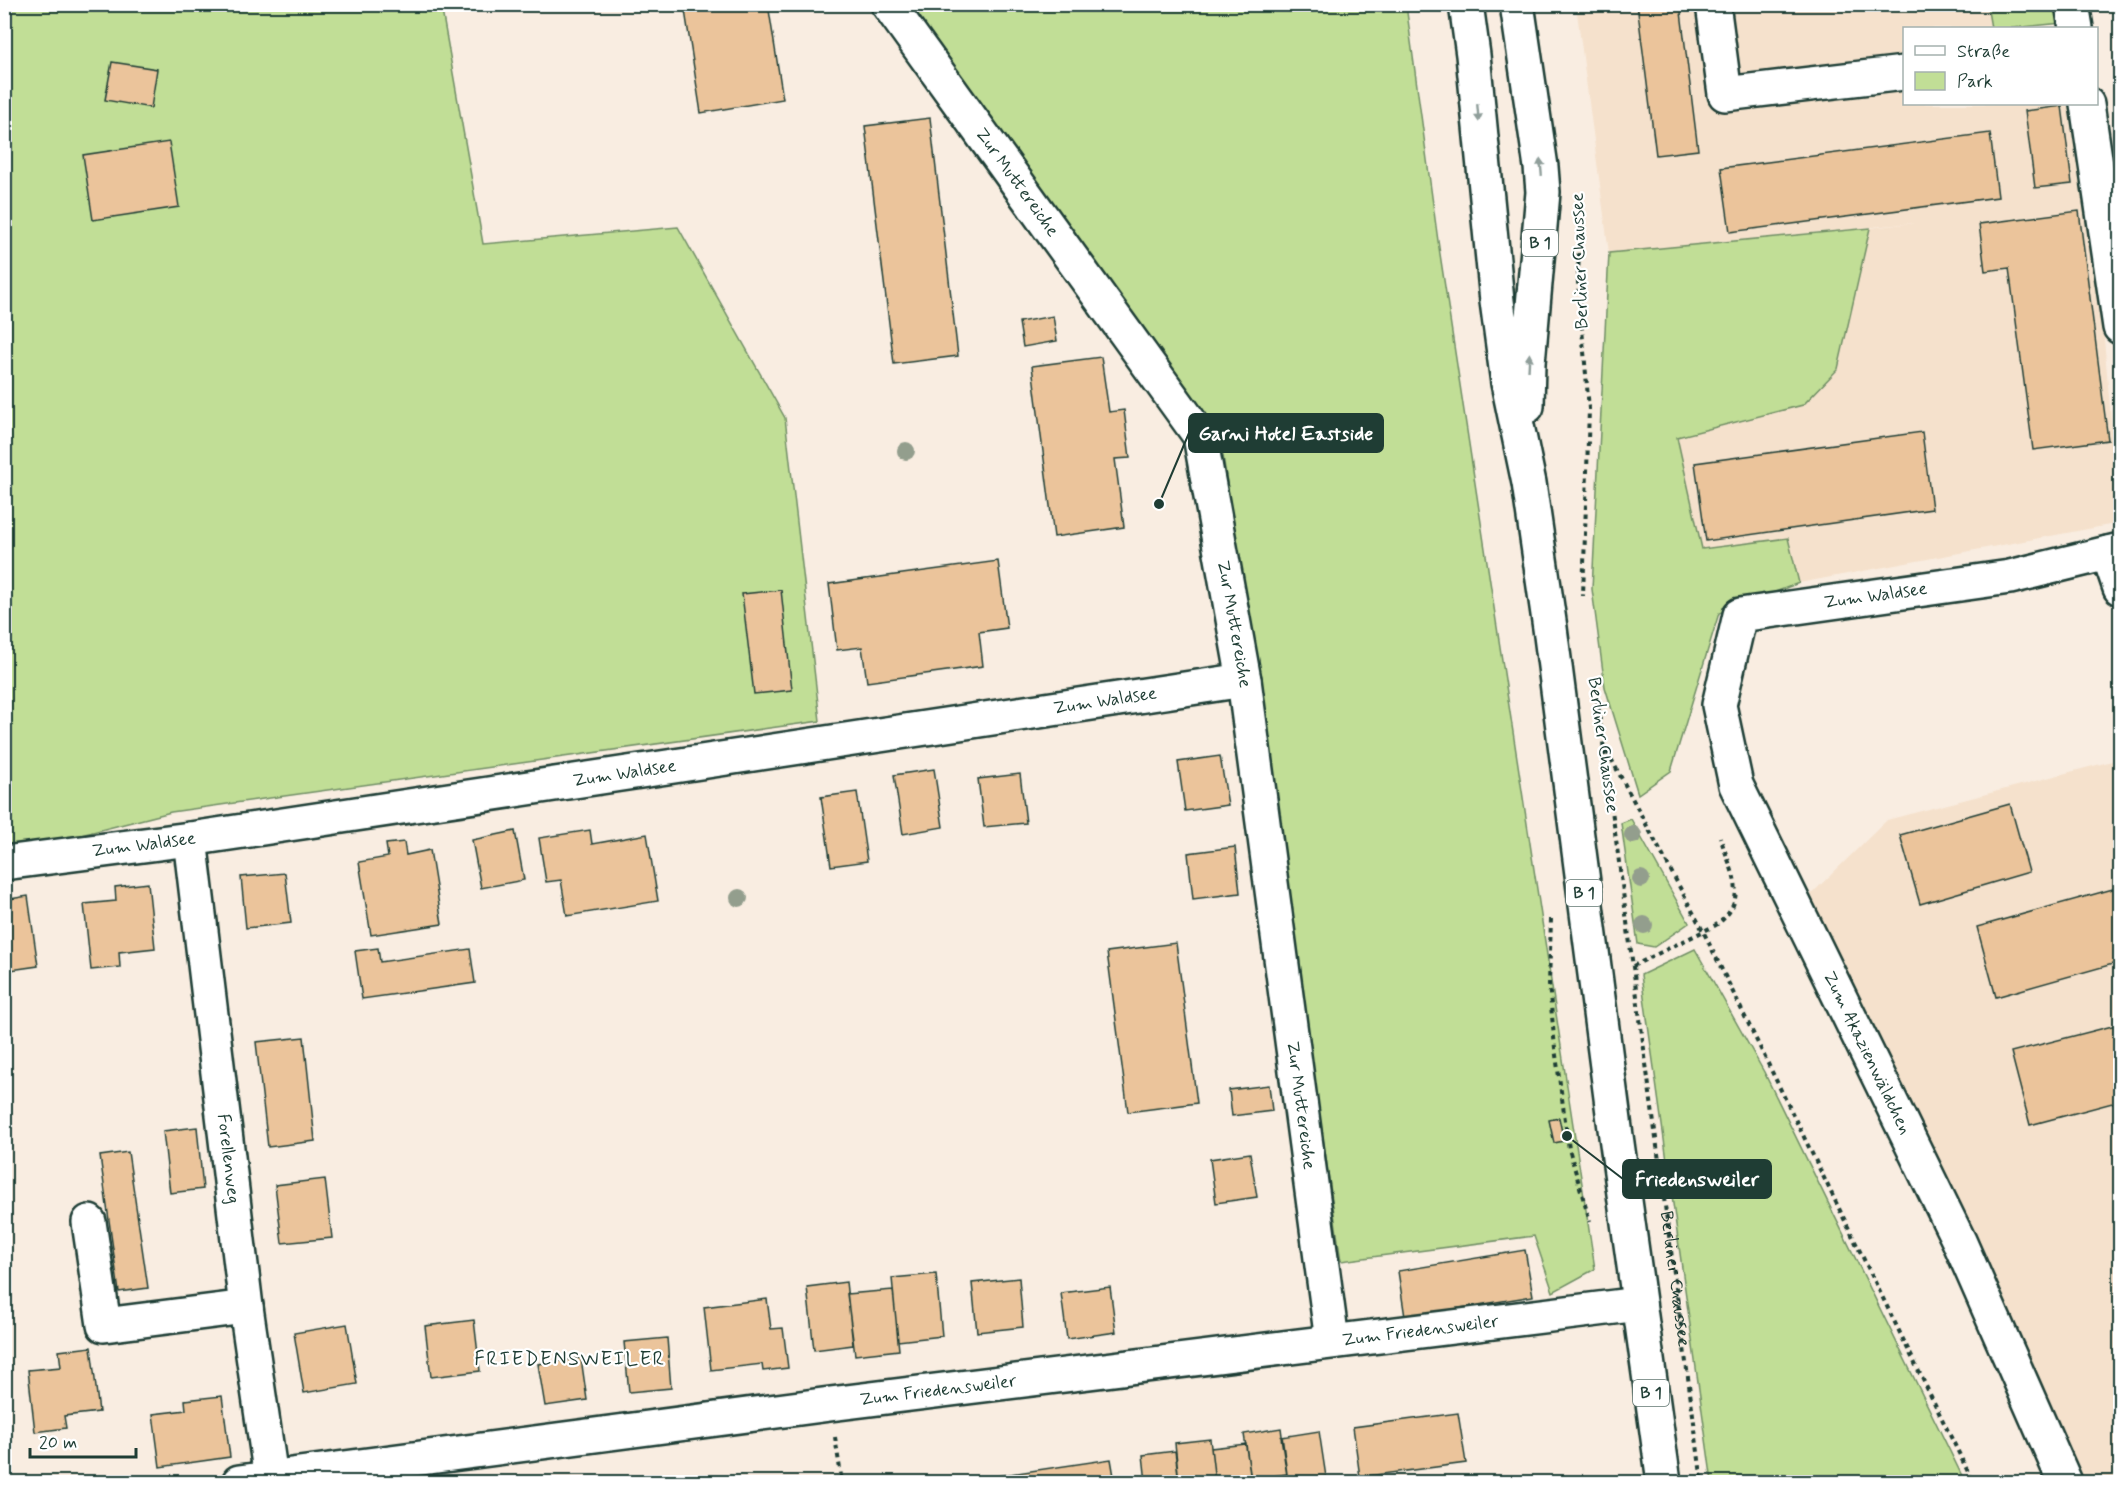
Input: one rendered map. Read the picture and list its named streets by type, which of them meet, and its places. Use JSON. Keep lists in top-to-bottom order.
{
  "streets": {
    "street": [
      "Zur Muttereiche",
      "B 1",
      "Berliner Chaussee",
      "Zum Waldsee",
      "Zum Akazienwäldchen",
      "Forellenweg",
      "Zum Friedensweiler"
    ]
  },
  "crossings": [
    ["Zur Muttereiche", "Zum Waldsee"],
    ["Zur Muttereiche", "Zum Friedensweiler"],
    ["Berliner Chaussee", "Zum Friedensweiler"],
    ["Zum Waldsee", "Zum Akazienwäldchen"],
    ["Zum Waldsee", "Forellenweg"],
    ["Forellenweg", "Zum Friedensweiler"]
  ],
  "districts": ["FRIEDENSWEILER"],
  "places": ["Garni Hotel Eastside", "Friedensweiler"],
  "legend": ["Straße", "Park"],
  "scale_bar": "20 m"
}
